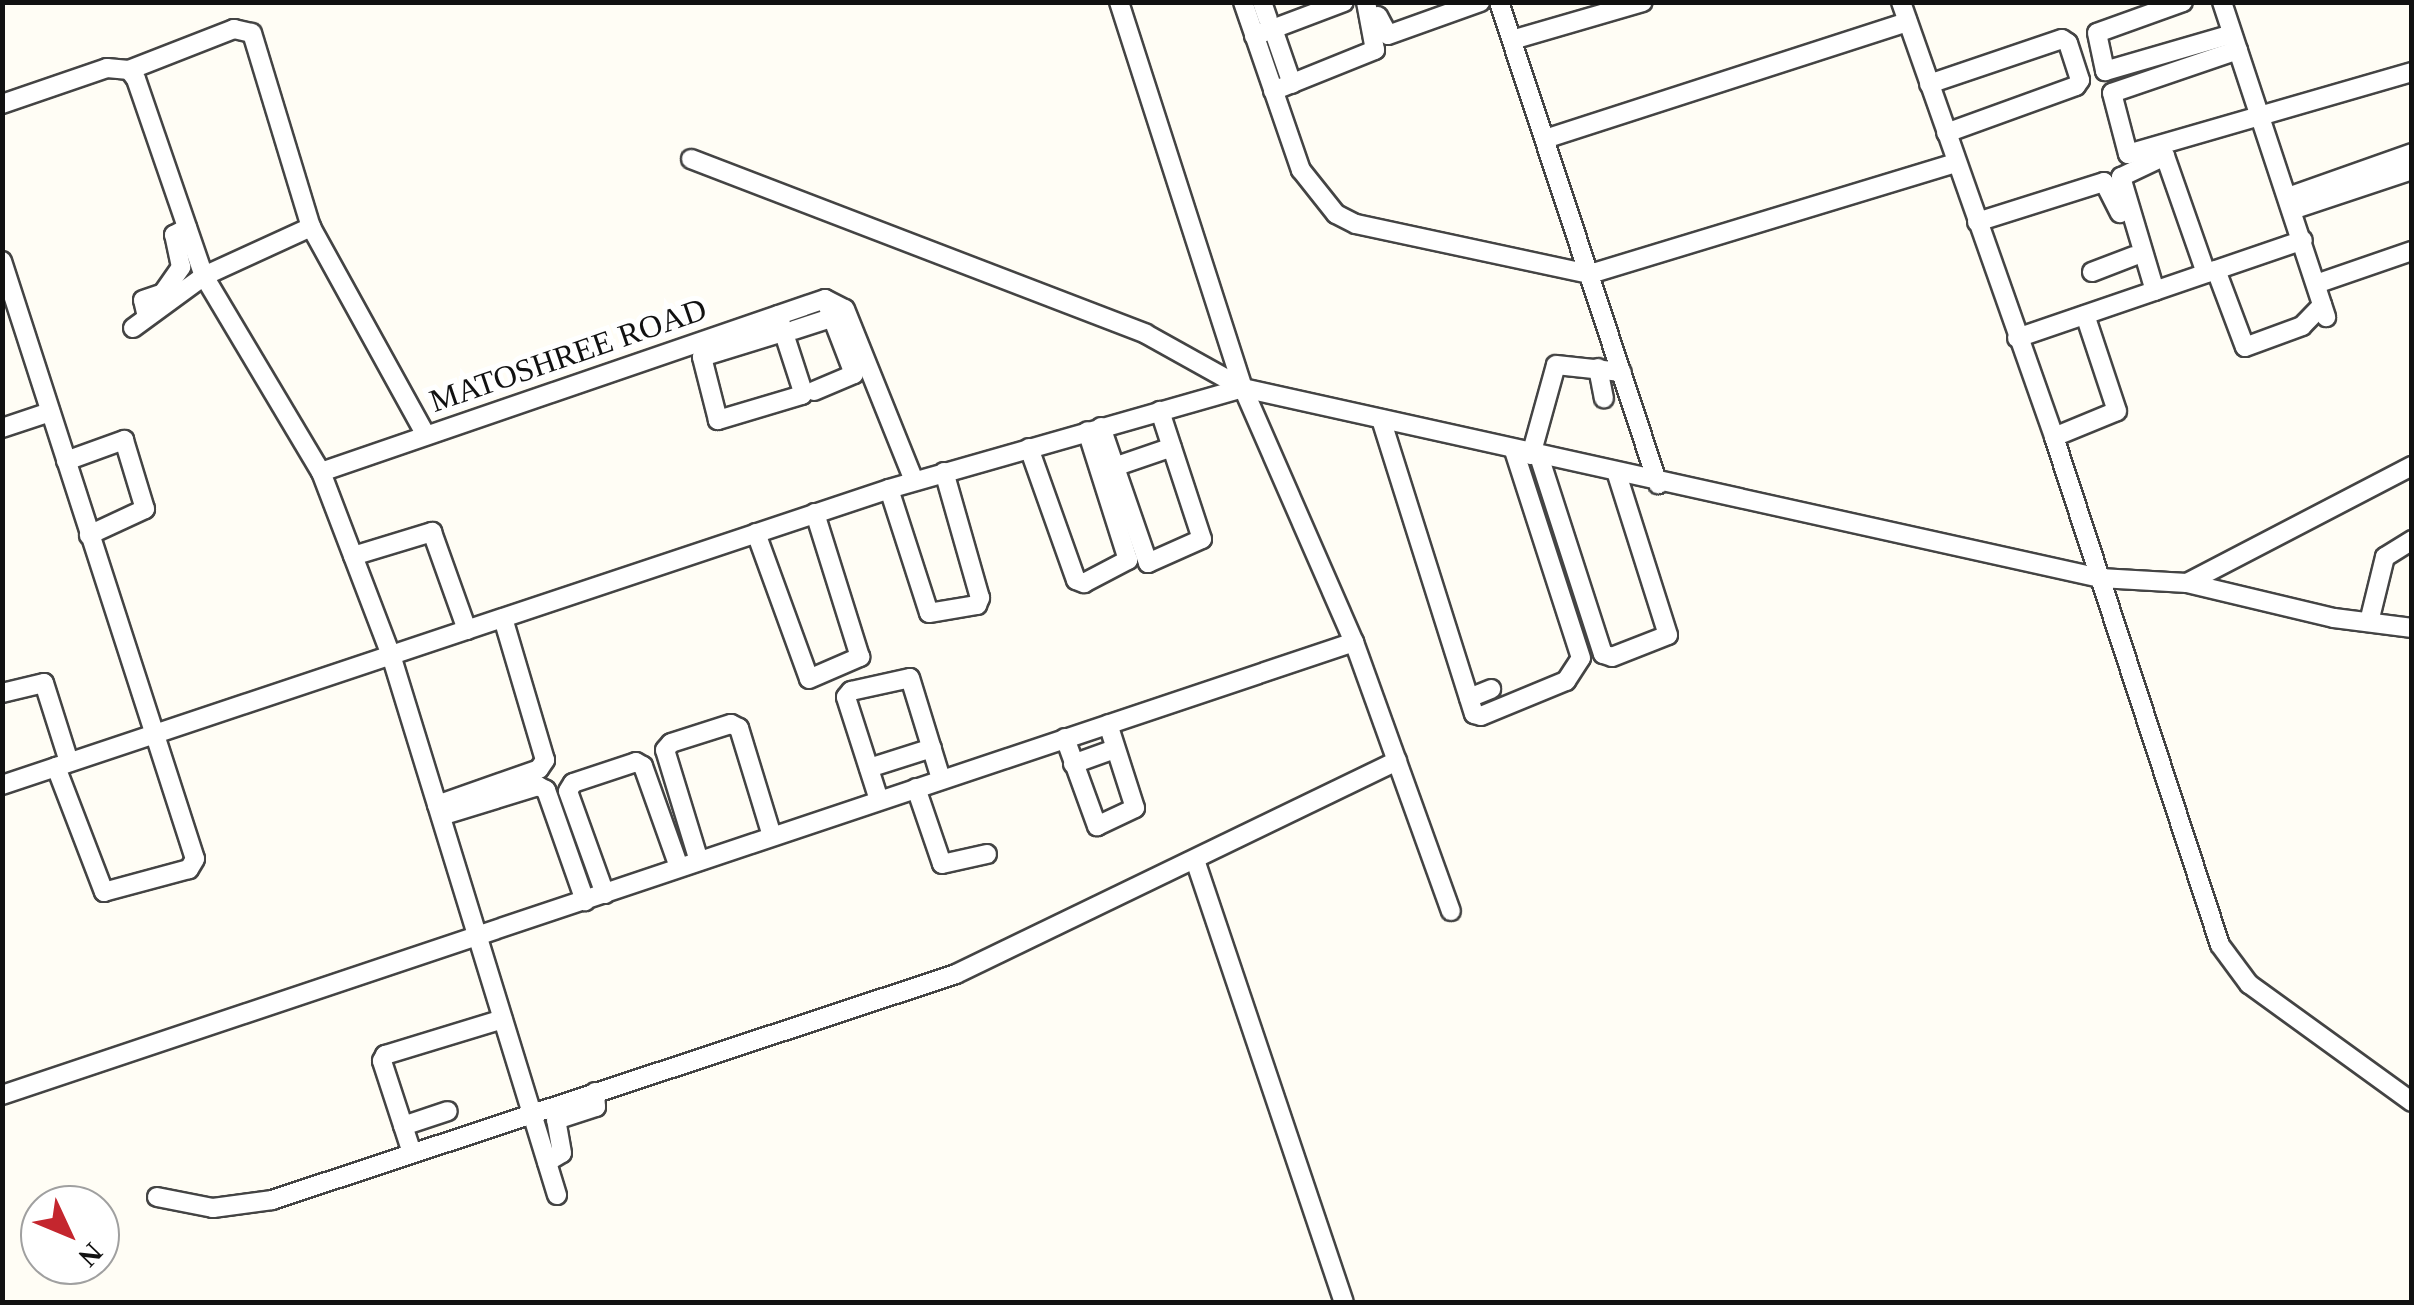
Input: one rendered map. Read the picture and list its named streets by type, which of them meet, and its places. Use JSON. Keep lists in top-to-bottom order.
{
  "streets": {
    "street": ["MATOSHREE ROAD"]
  },
  "north": "bottom right"
}
